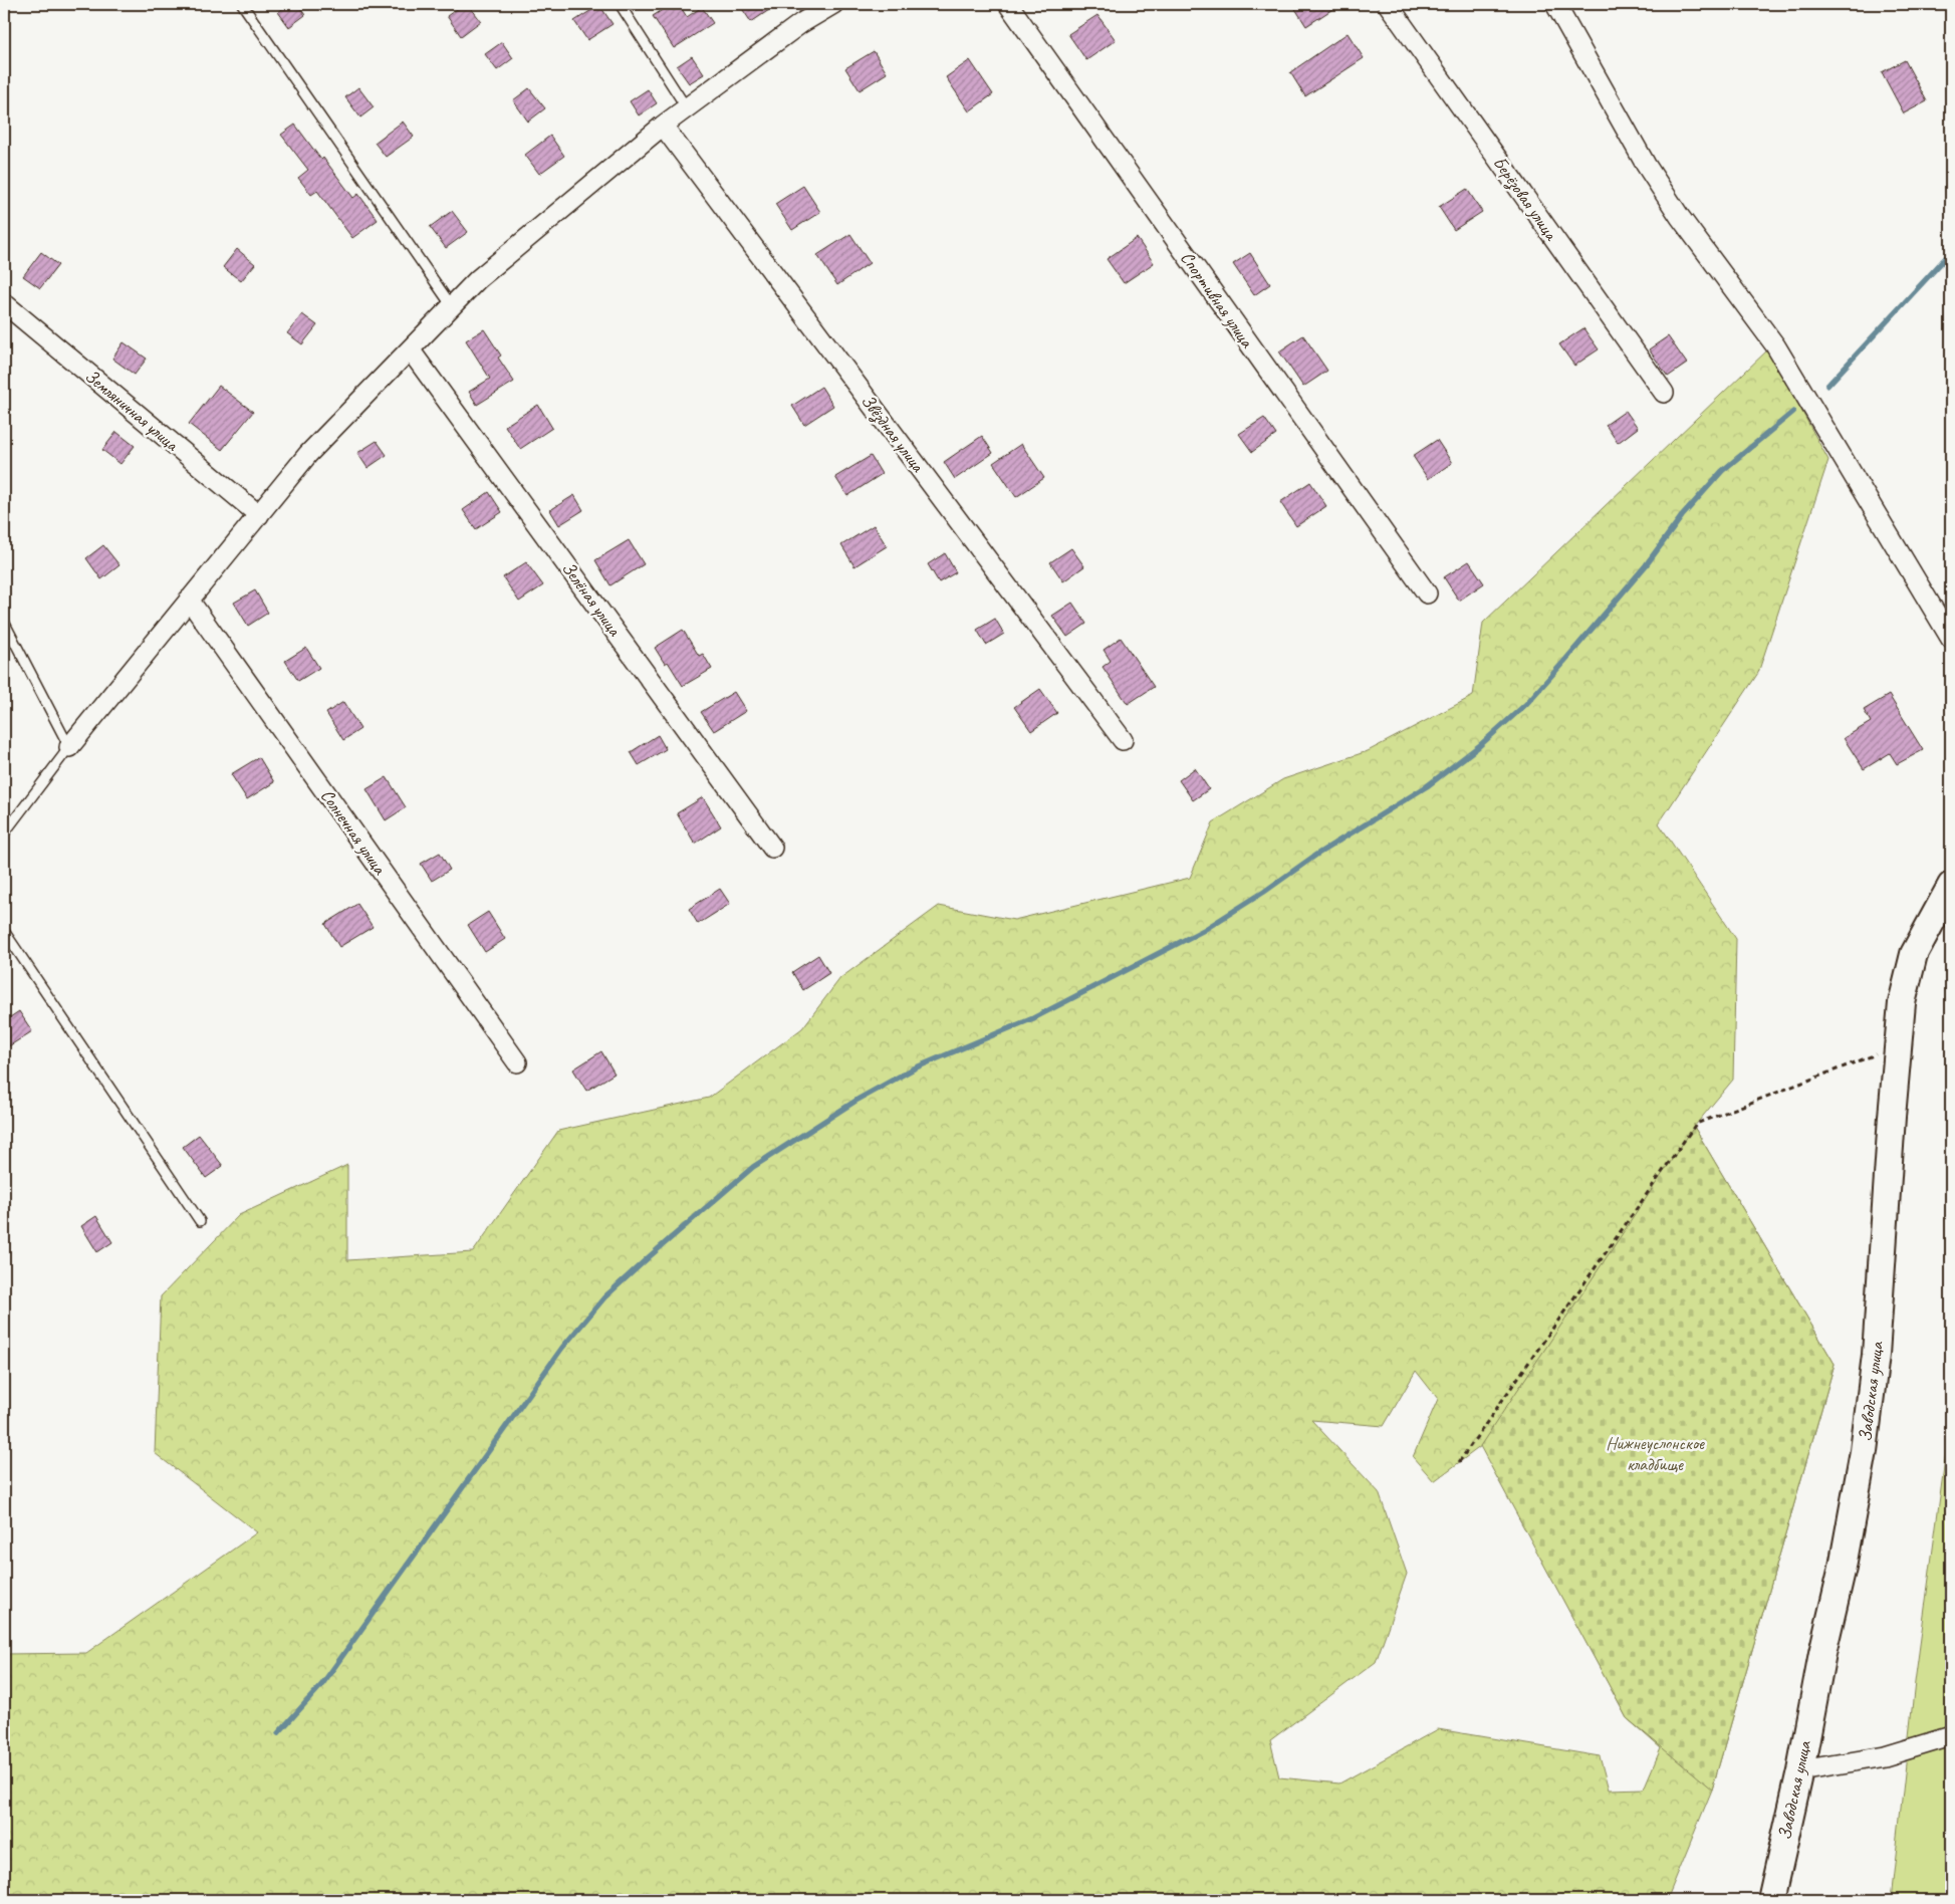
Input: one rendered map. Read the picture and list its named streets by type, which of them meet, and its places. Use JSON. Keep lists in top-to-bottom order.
{
  "streets": {
    "street": [
      "Берёзовая улица",
      "Спортивная улица",
      "Земляничная улица",
      "Звёздная улица",
      "Зелёная улица",
      "Солнечная улица",
      "Заводская улица"
    ]
  },
  "parks": ["Нижнеуслонское кладбище"]
}
